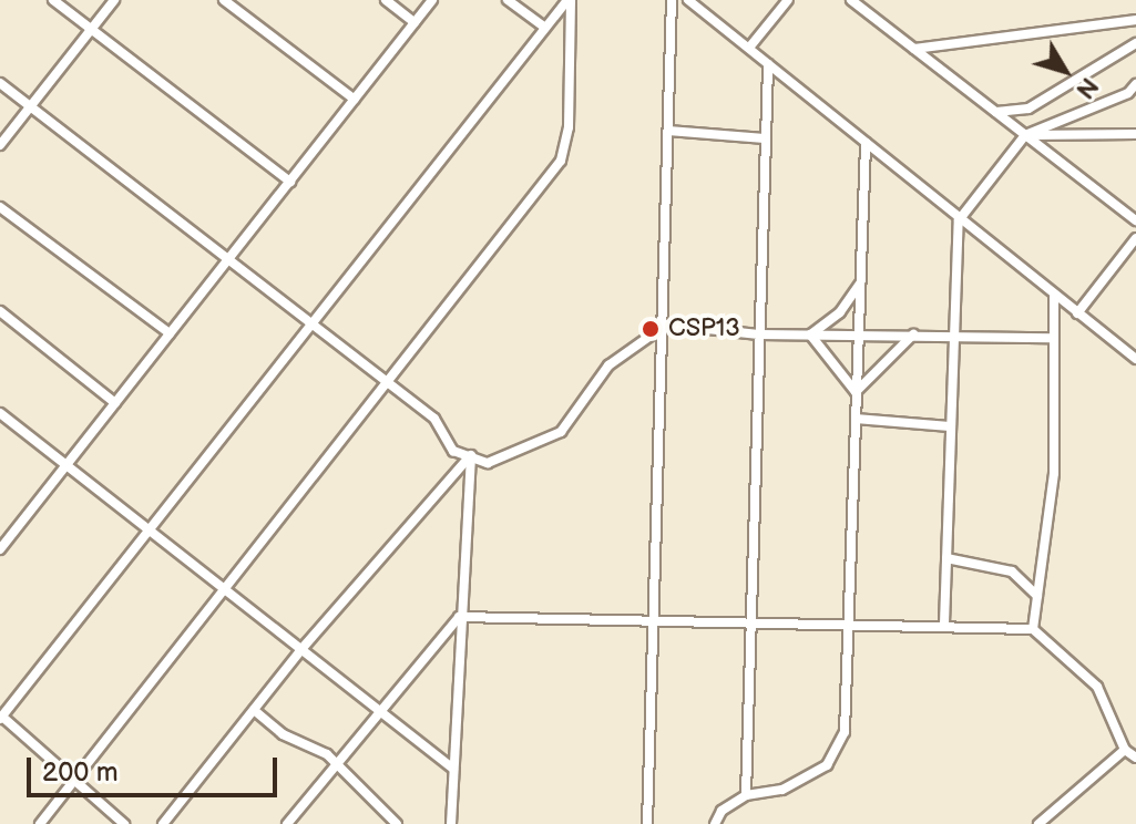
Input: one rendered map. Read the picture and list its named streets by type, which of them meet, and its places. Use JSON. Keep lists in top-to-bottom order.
{
  "places": ["CSP13"],
  "scale_bar": "200 m",
  "north": "bottom right"
}
